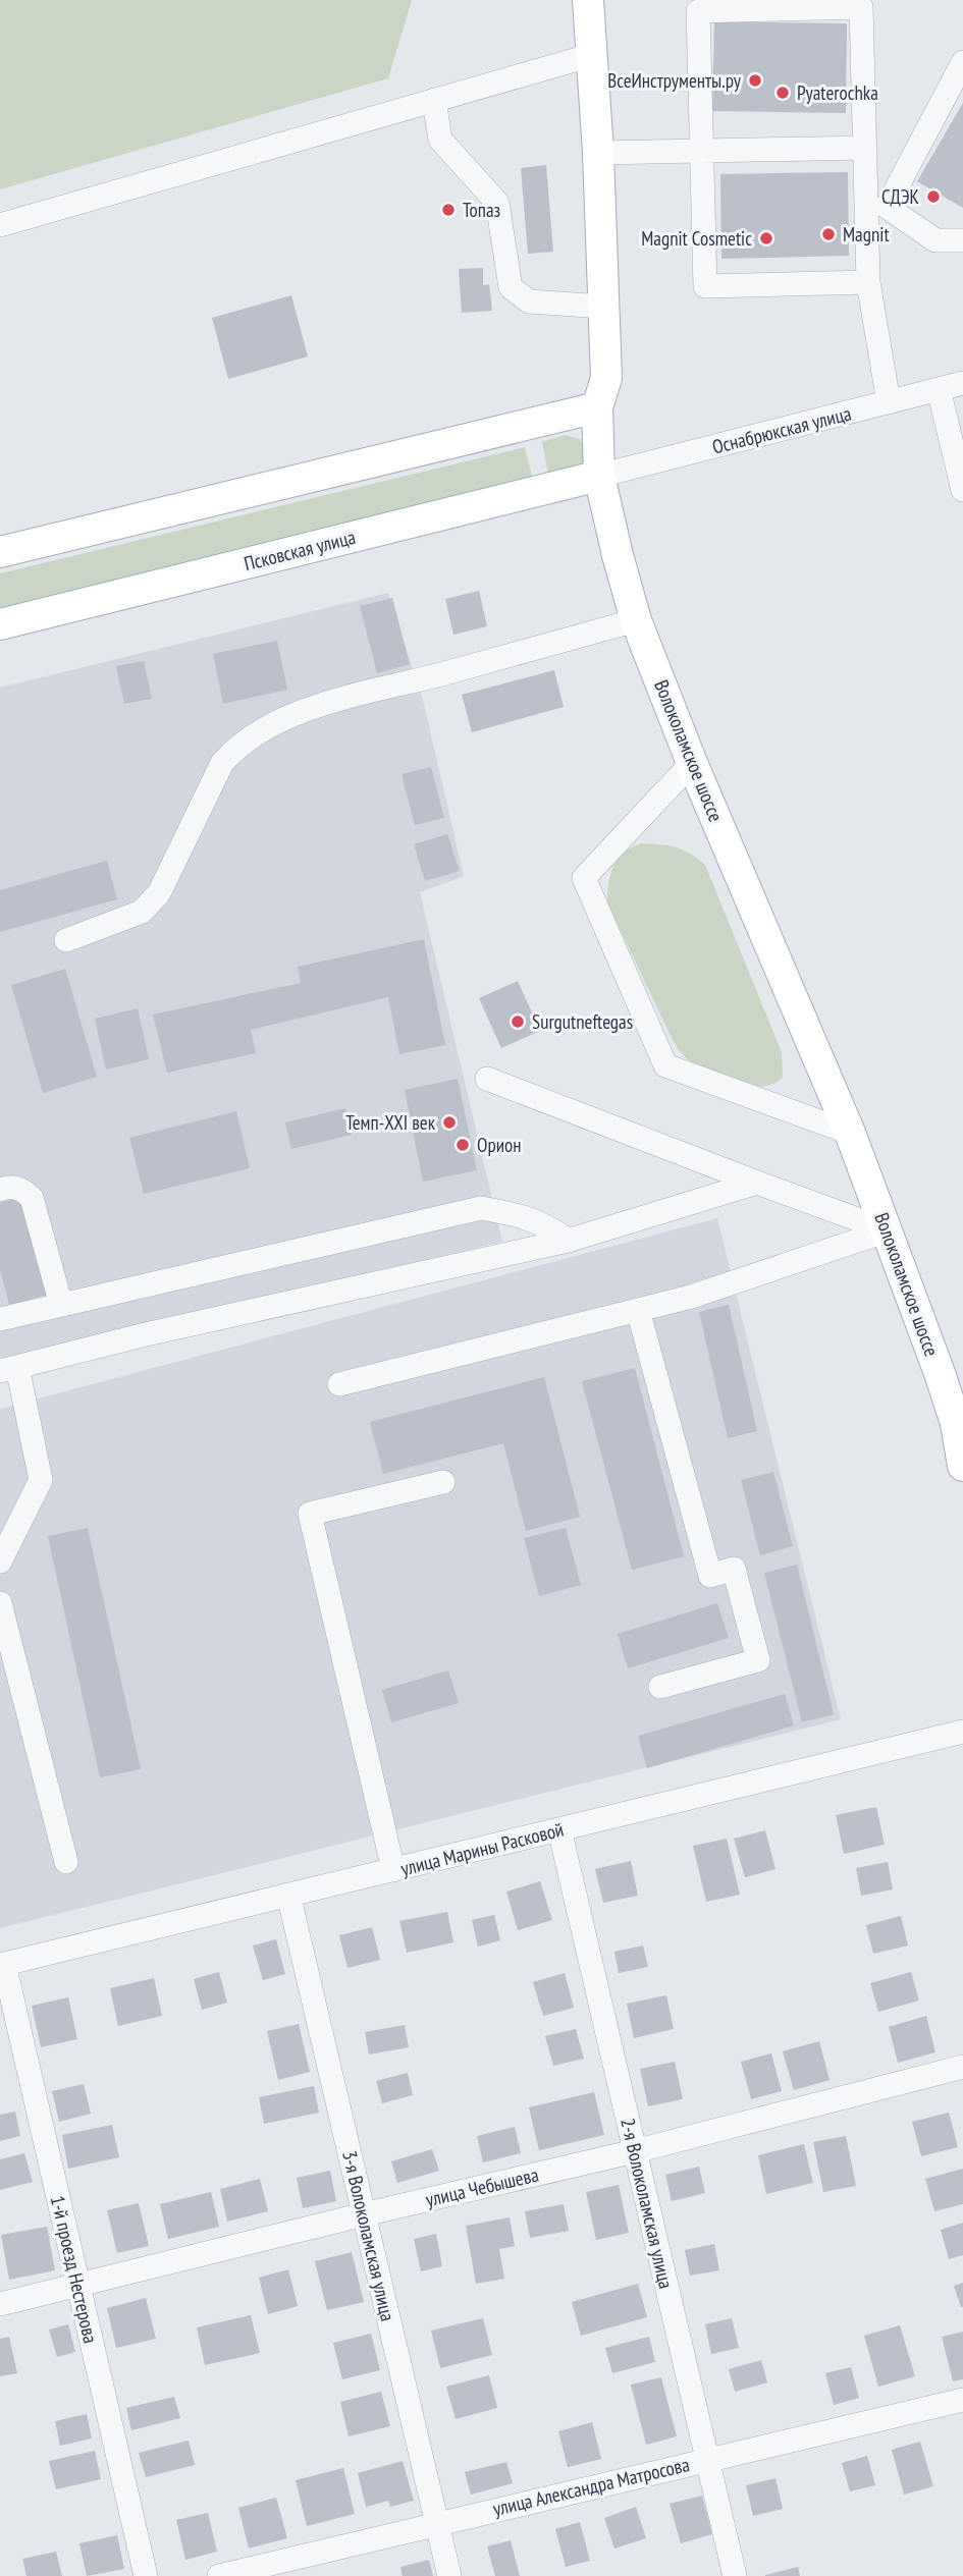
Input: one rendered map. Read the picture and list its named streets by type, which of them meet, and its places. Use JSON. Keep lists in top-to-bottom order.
{
  "streets": {
    "main road": ["Псковская улица", "Волоколамское шоссе"],
    "street": [
      "Оснабрюкская улица",
      "улица Марины Расковой",
      "улица Чебышева",
      "2-я Волоколамская улица",
      "3-я Волоколамская улица",
      "1-й проезд Нестерова",
      "улица Александра Матросова"
    ]
  },
  "crossings": [
    ["Оснабрюкская улица", "Псковская улица"],
    ["Оснабрюкская улица", "Волоколамское шоссе"],
    ["Псковская улица", "Волоколамское шоссе"],
    ["улица Марины Расковой", "2-я Волоколамская улица"],
    ["улица Марины Расковой", "3-я Волоколамская улица"],
    ["улица Марины Расковой", "1-й проезд Нестерова"],
    ["улица Чебышева", "2-я Волоколамская улица"],
    ["улица Чебышева", "3-я Волоколамская улица"],
    ["улица Чебышева", "1-й проезд Нестерова"],
    ["2-я Волоколамская улица", "улица Александра Матросова"],
    ["3-я Волоколамская улица", "улица Александра Матросова"]
  ],
  "places": [
    "ВсеИнструменты.ру",
    "Pyaterochka",
    "СДЭК",
    "Топаз",
    "Magnit",
    "Magnit Cosmetic",
    "Surgutneftegas",
    "Темп-XXI век",
    "Орион"
  ]
}
